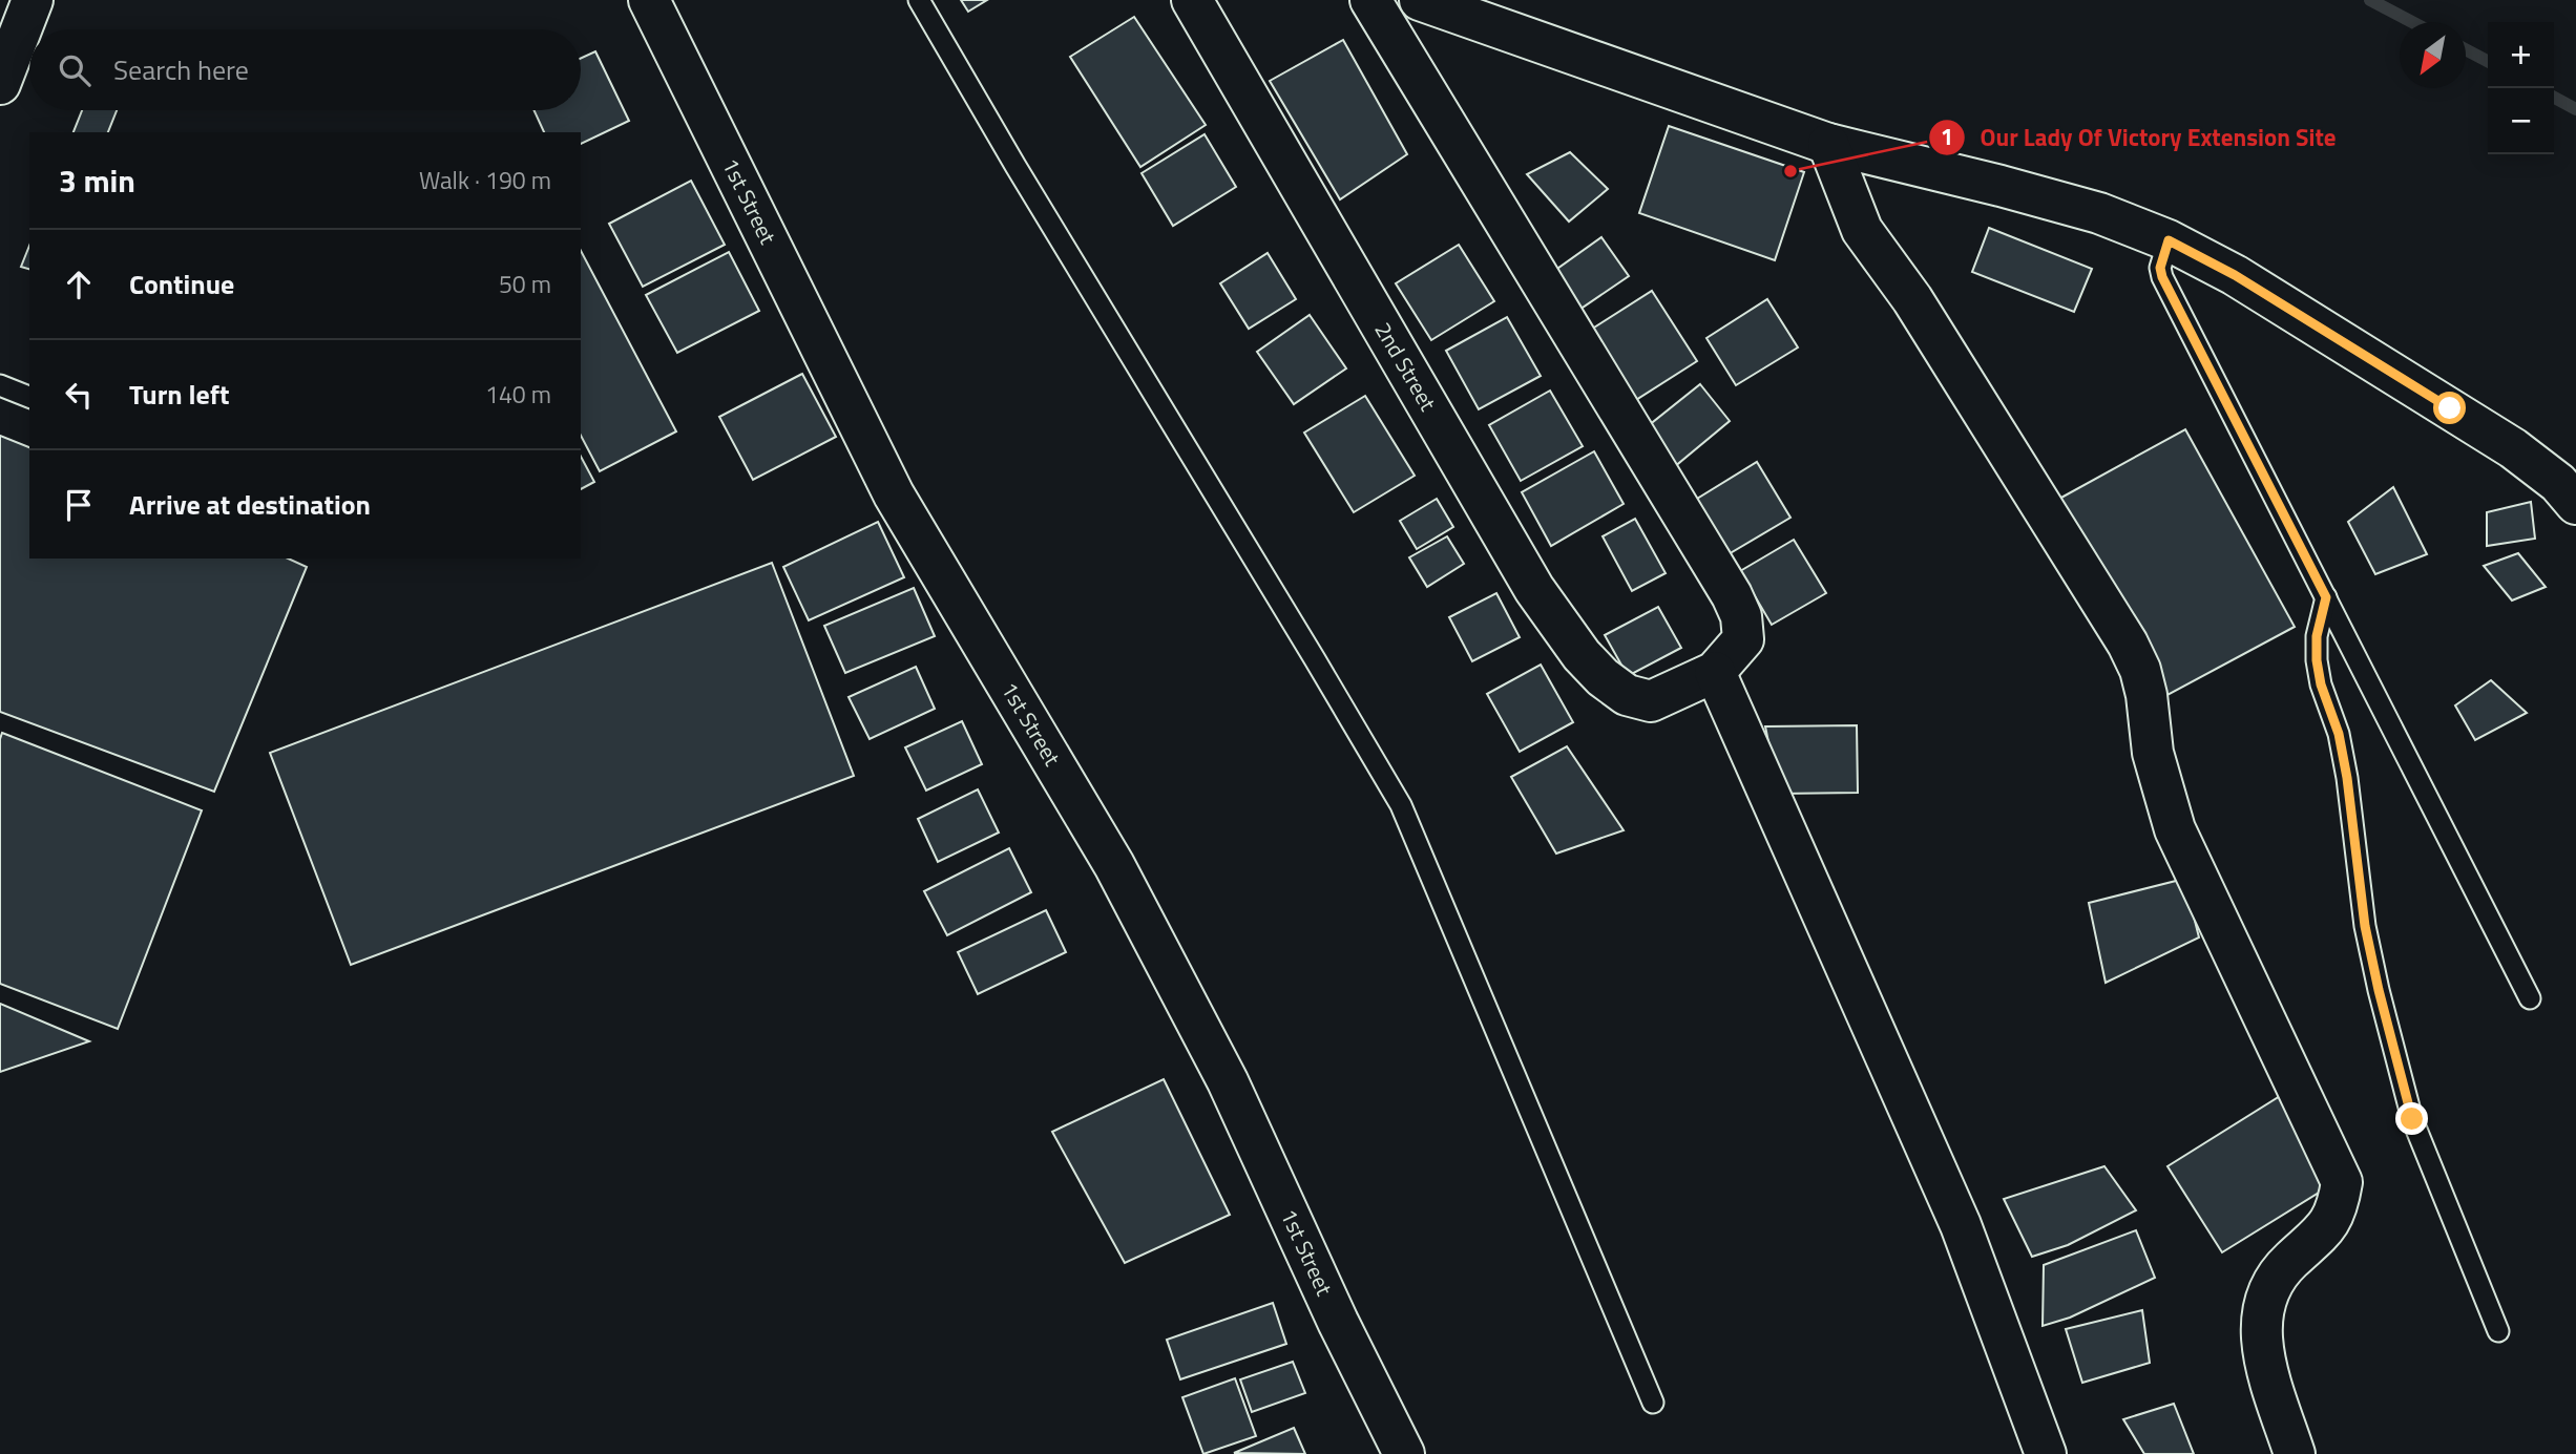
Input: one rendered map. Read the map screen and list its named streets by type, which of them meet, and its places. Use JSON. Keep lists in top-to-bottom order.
{
  "streets": {
    "street": ["1st Street", "2nd Street"]
  },
  "places": ["Our Lady Of Victory Extension Site"],
  "north": "bottom left",
  "page": {
    "map_buttons": ["+", "−"],
    "search": "Search here",
    "heading": ["3 min", "Walk · 190 m"],
    "list": [
      ["Continue", "50 m"],
      ["Turn left", "140 m"],
      "Arrive at destination"
    ]
  }
}
